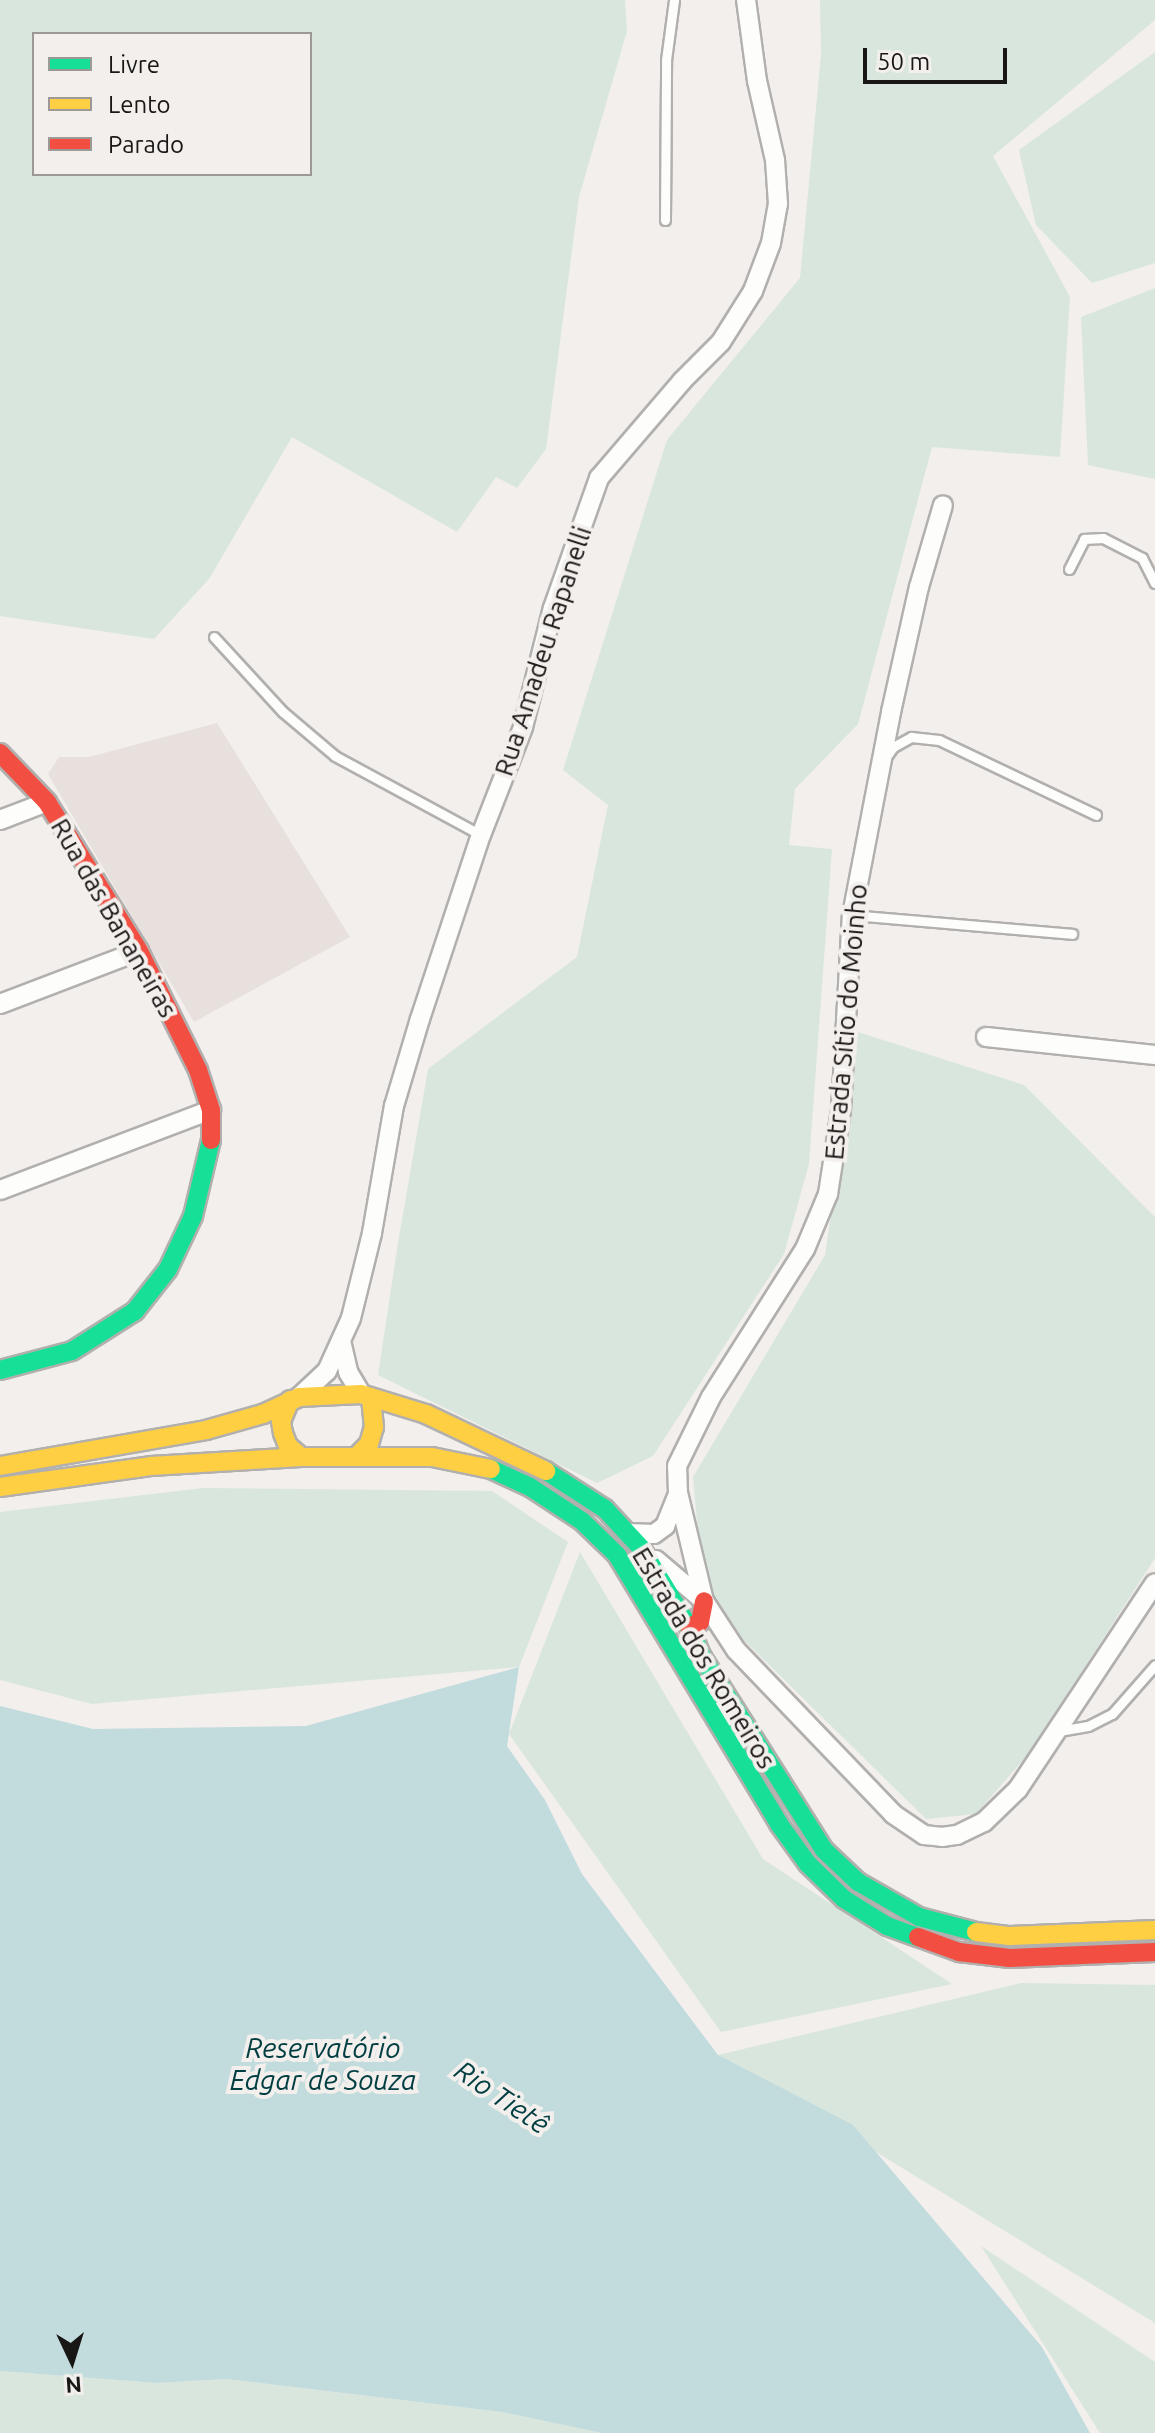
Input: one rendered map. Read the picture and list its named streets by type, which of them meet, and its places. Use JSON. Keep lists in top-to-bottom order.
{
  "streets": {
    "main road": ["Rua das Bananeiras", "Estrada dos Romeiros"],
    "street": ["Rua Amadeu Rapanelli", "Estrada Sítio do Moinho"]
  },
  "water": ["Reservatório Edgar de Souza", "Rio Tietê"],
  "legend": ["Livre", "Lento", "Parado"],
  "scale_bar": "50 m",
  "north": "bottom"
}
